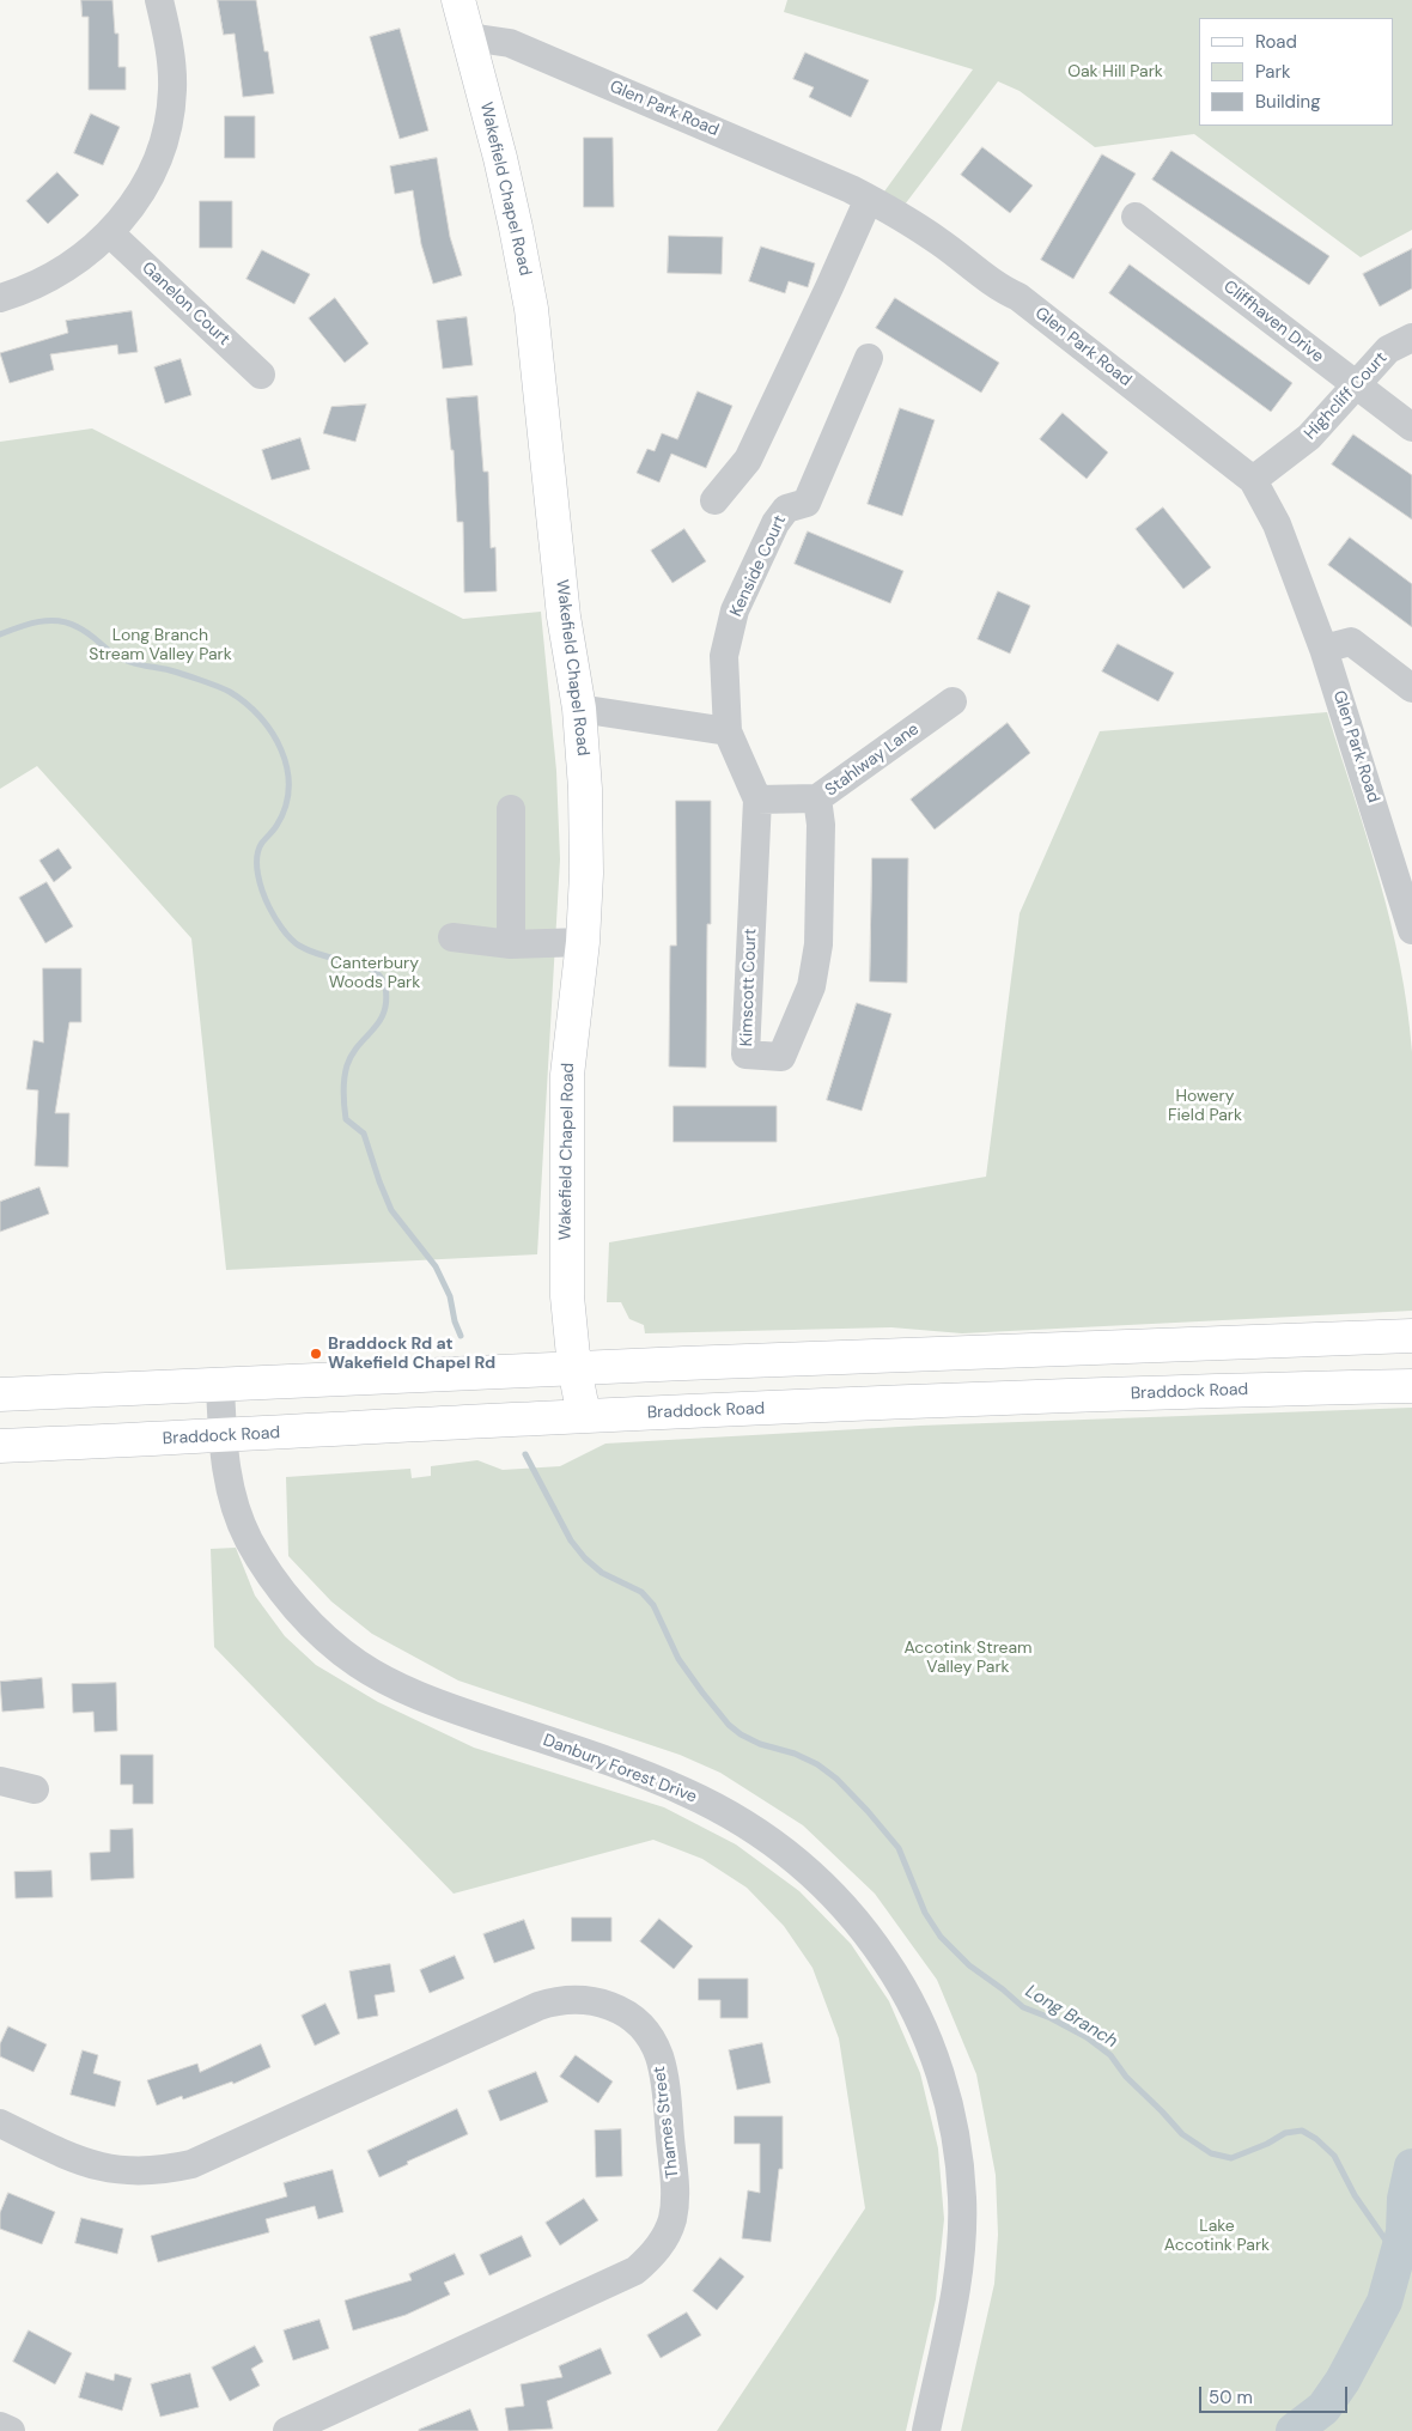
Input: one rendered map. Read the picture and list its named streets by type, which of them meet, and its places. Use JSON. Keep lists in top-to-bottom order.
{
  "streets": {
    "main road": ["Wakefield Chapel Road", "Braddock Road"],
    "street": [
      "Glen Park Road",
      "Ganelon Court",
      "Cliffhaven Drive",
      "Highcliff Court",
      "Kenside Court",
      "Stahlway Lane",
      "Kimscott Court",
      "Danbury Forest Drive",
      "Thames Street"
    ]
  },
  "crossings": [
    ["Glen Park Road", "Wakefield Chapel Road"],
    ["Glen Park Road", "Highcliff Court"],
    ["Wakefield Chapel Road", "Braddock Road"],
    ["Cliffhaven Drive", "Highcliff Court"],
    ["Stahlway Lane", "Kimscott Court"],
    ["Braddock Road", "Danbury Forest Drive"]
  ],
  "water": ["Long Branch"],
  "parks": [
    "Oak Hill Park",
    "Long Branch Stream Valley Park",
    "Canterbury Woods Park",
    "Howery Field Park",
    "Accotink Stream Valley Park",
    "Lake Accotink Park"
  ],
  "places": ["Braddock Rd at Wakefield Chapel Rd"],
  "legend": ["Road", "Park", "Building"],
  "scale_bar": "50 m"
}
